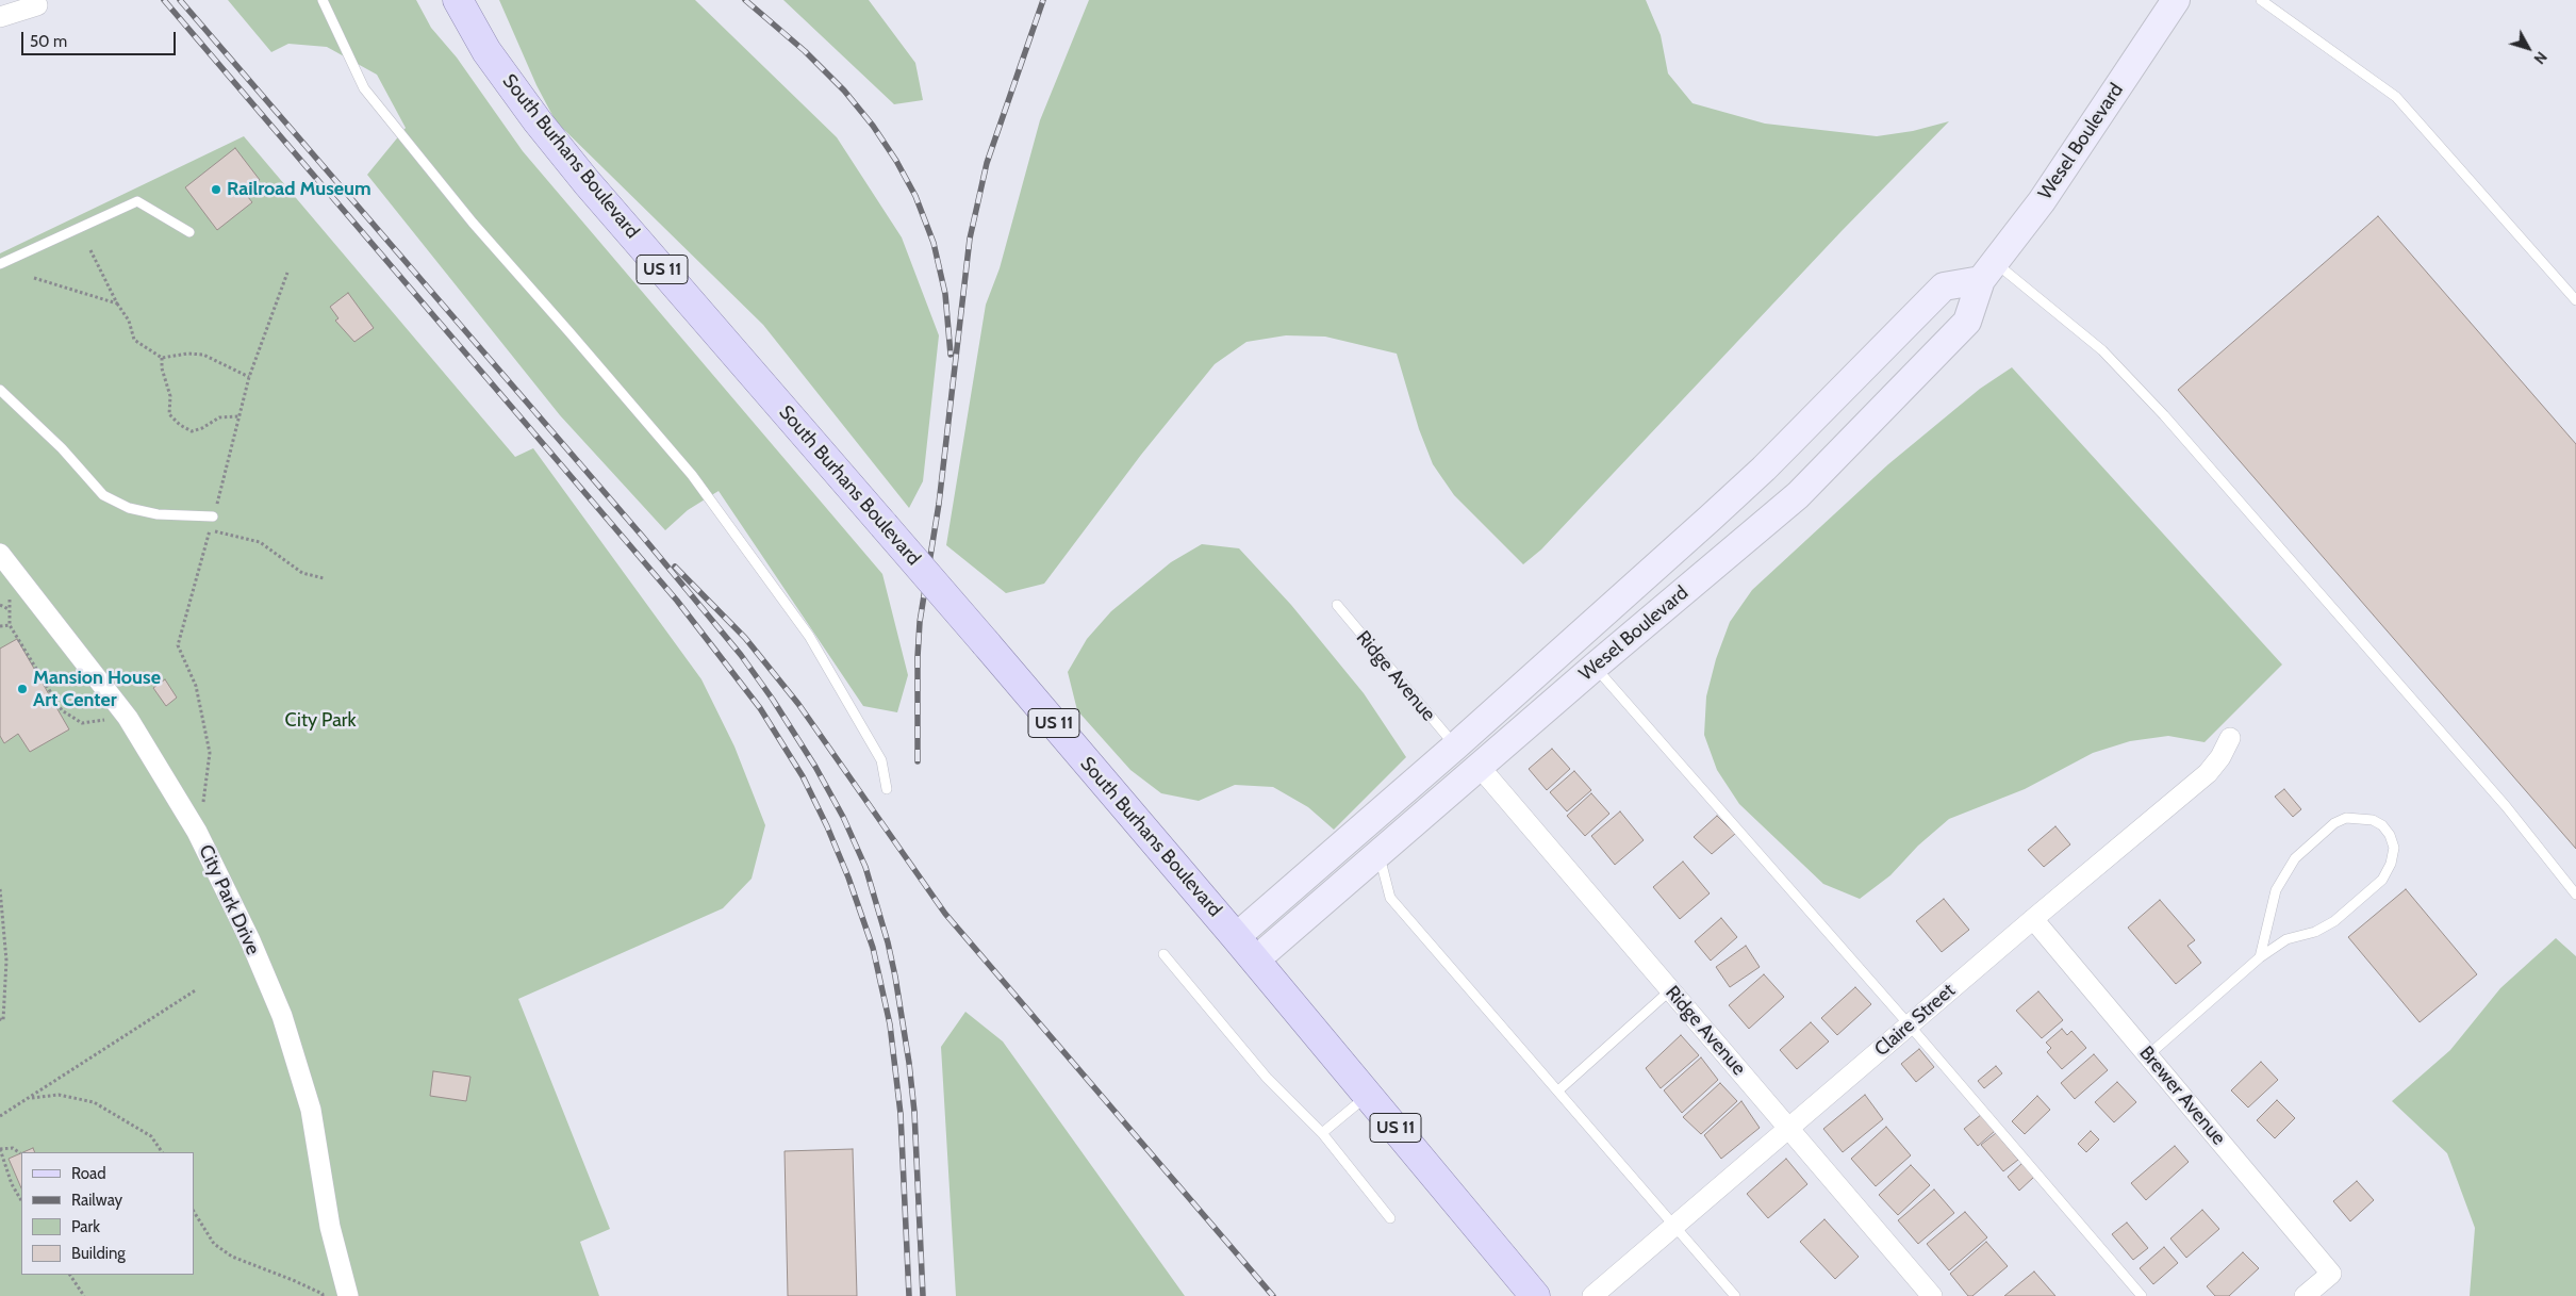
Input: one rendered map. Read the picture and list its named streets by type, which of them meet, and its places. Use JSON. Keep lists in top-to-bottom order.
{
  "streets": {
    "main road": ["Wesel Boulevard", "South Burhans Boulevard", "US 11"],
    "street": [
      "Ridge Avenue",
      "City Park Drive",
      "Claire Street",
      "Brewer Avenue"
    ]
  },
  "crossings": [
    ["Wesel Boulevard", "South Burhans Boulevard"],
    ["Wesel Boulevard", "US 11"],
    ["Wesel Boulevard", "Ridge Avenue"],
    ["South Burhans Boulevard", "US 11"],
    ["Ridge Avenue", "Claire Street"],
    ["Claire Street", "Brewer Avenue"]
  ],
  "parks": ["City Park"],
  "places": ["Railroad Museum", "Mansion House Art Center"],
  "legend": [
    "Road",
    "Railway",
    "Park",
    "Building"
  ],
  "scale_bar": "50 m",
  "north": "bottom right"
}
